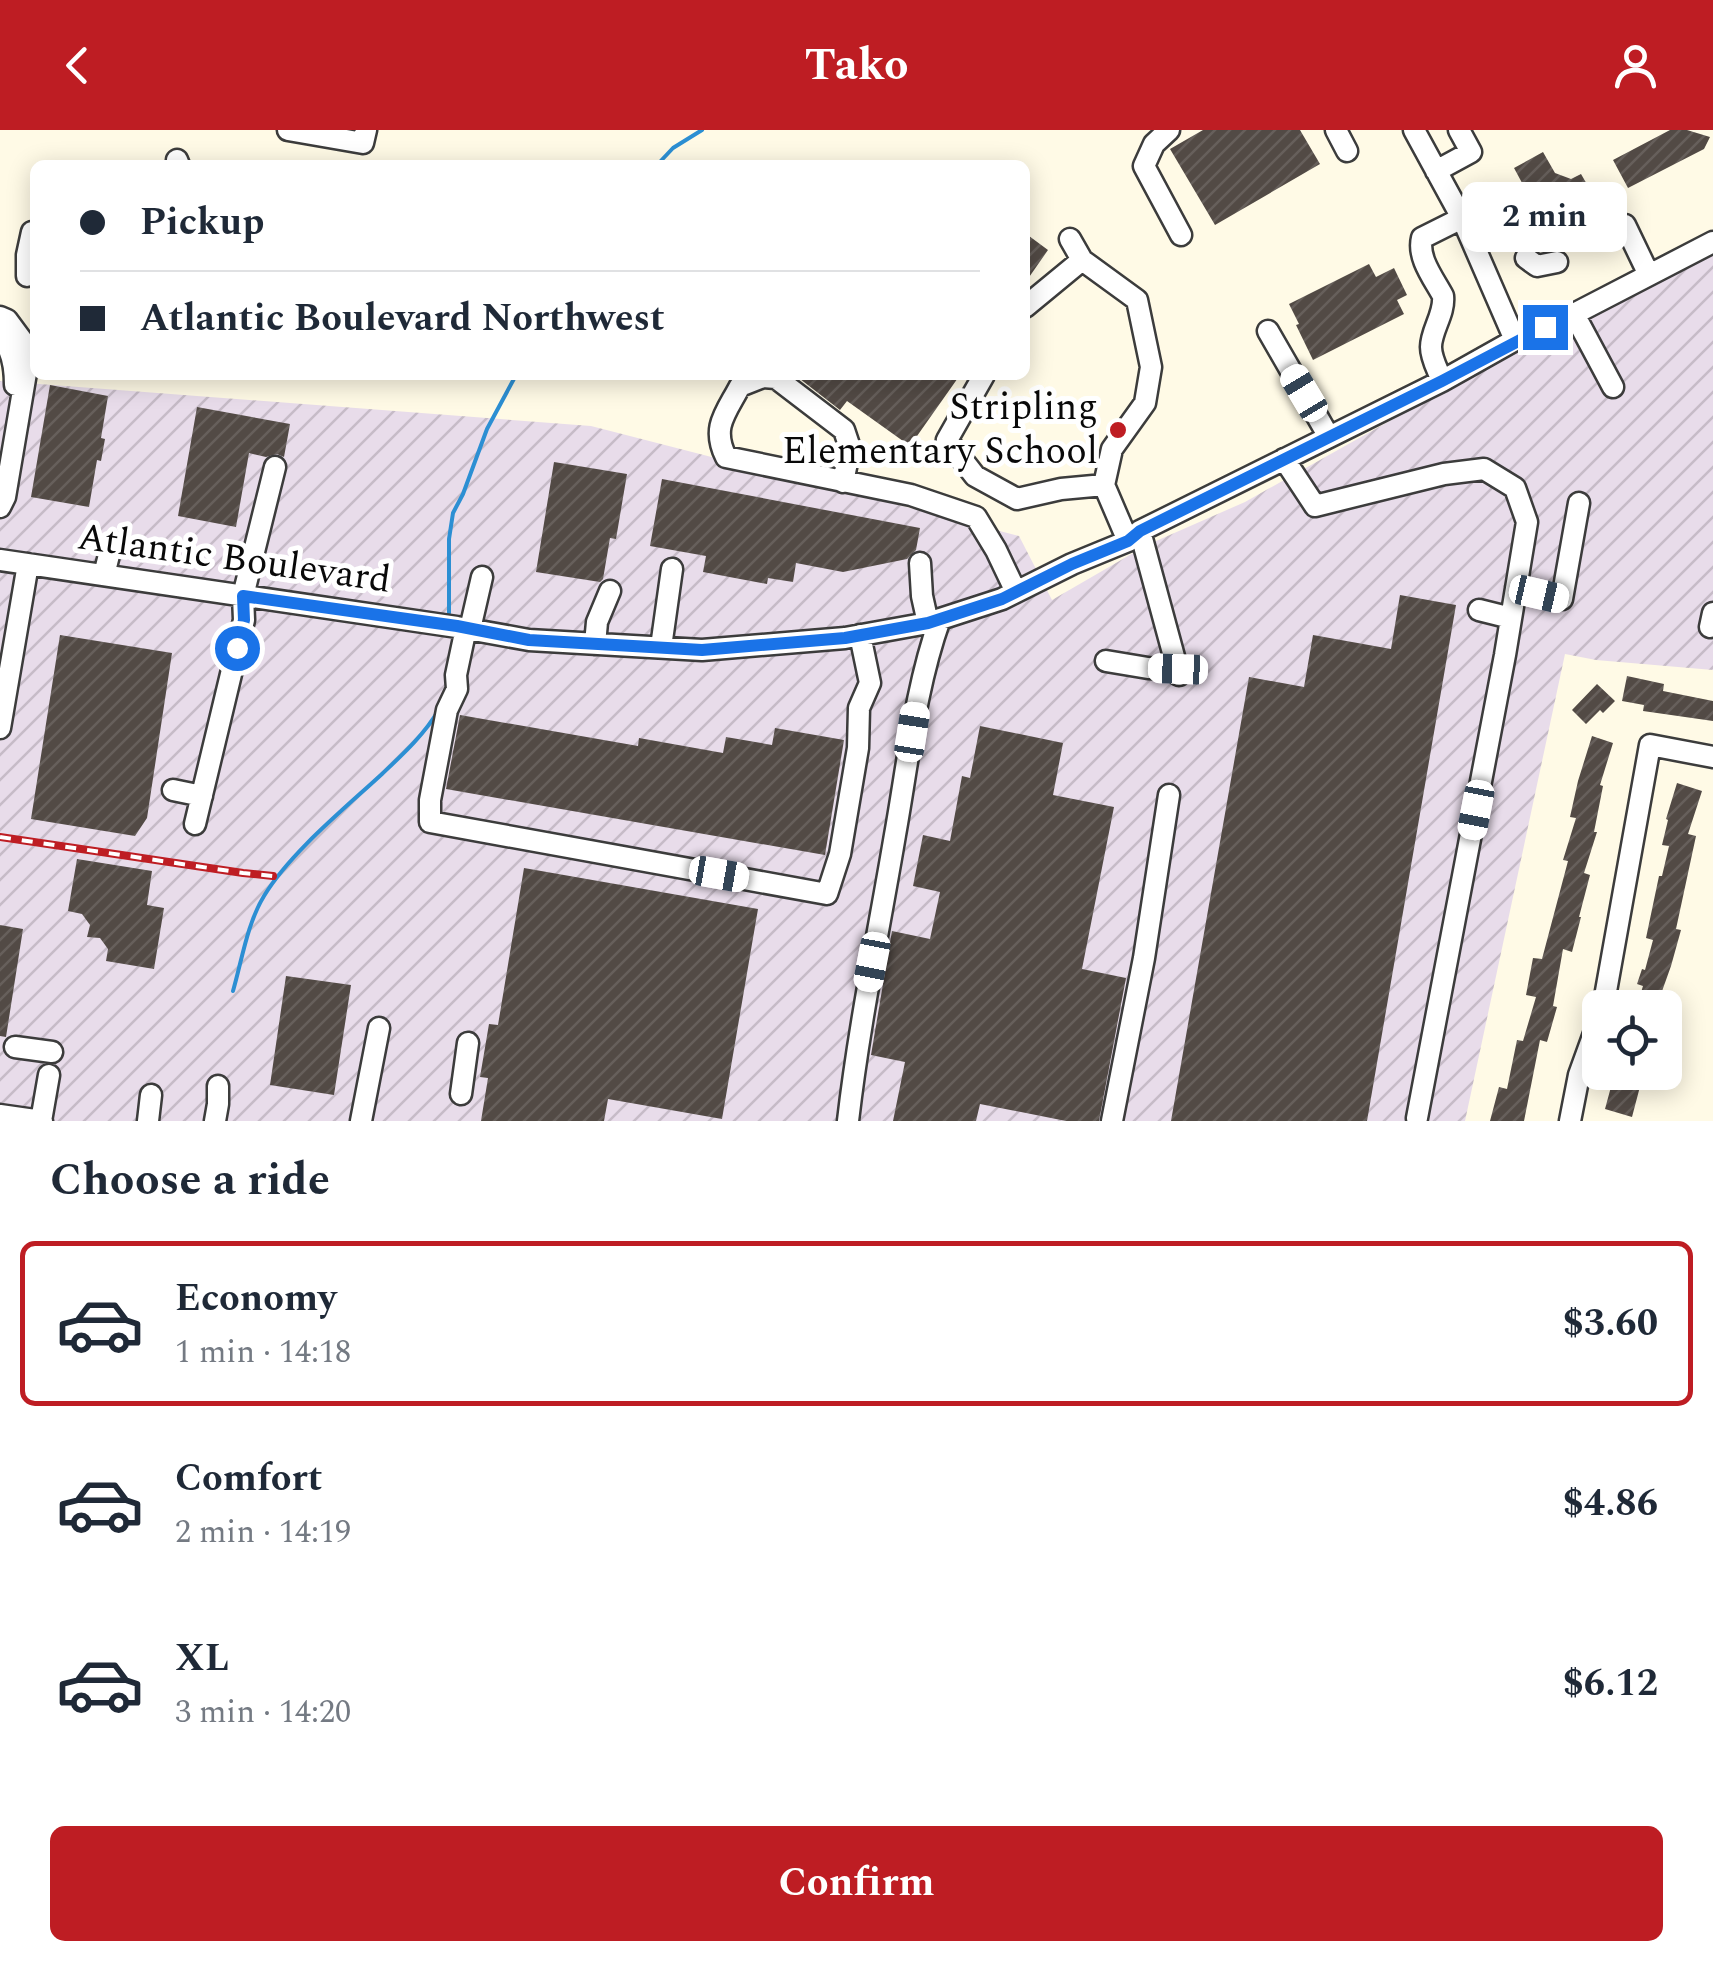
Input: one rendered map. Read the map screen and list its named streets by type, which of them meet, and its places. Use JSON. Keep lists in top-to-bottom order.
{
  "streets": {
    "street": ["Atlantic Boulevard"]
  },
  "places": ["Stripling Elementary School"],
  "page": {
    "header": "Tako",
    "banner": ["Pickup", "Atlantic Boulevard Northwest"],
    "bubble": "2 min",
    "heading": "Choose a ride",
    "list": [
      {
        "name": "Economy",
        "note": "1 min · 14:18",
        "value": "$3.60"
      },
      {
        "name": "Comfort",
        "note": "2 min · 14:19",
        "value": "$4.86"
      },
      {
        "name": "XL",
        "note": "3 min · 14:20",
        "value": "$6.12"
      }
    ],
    "buttons": "Confirm"
  }
}
